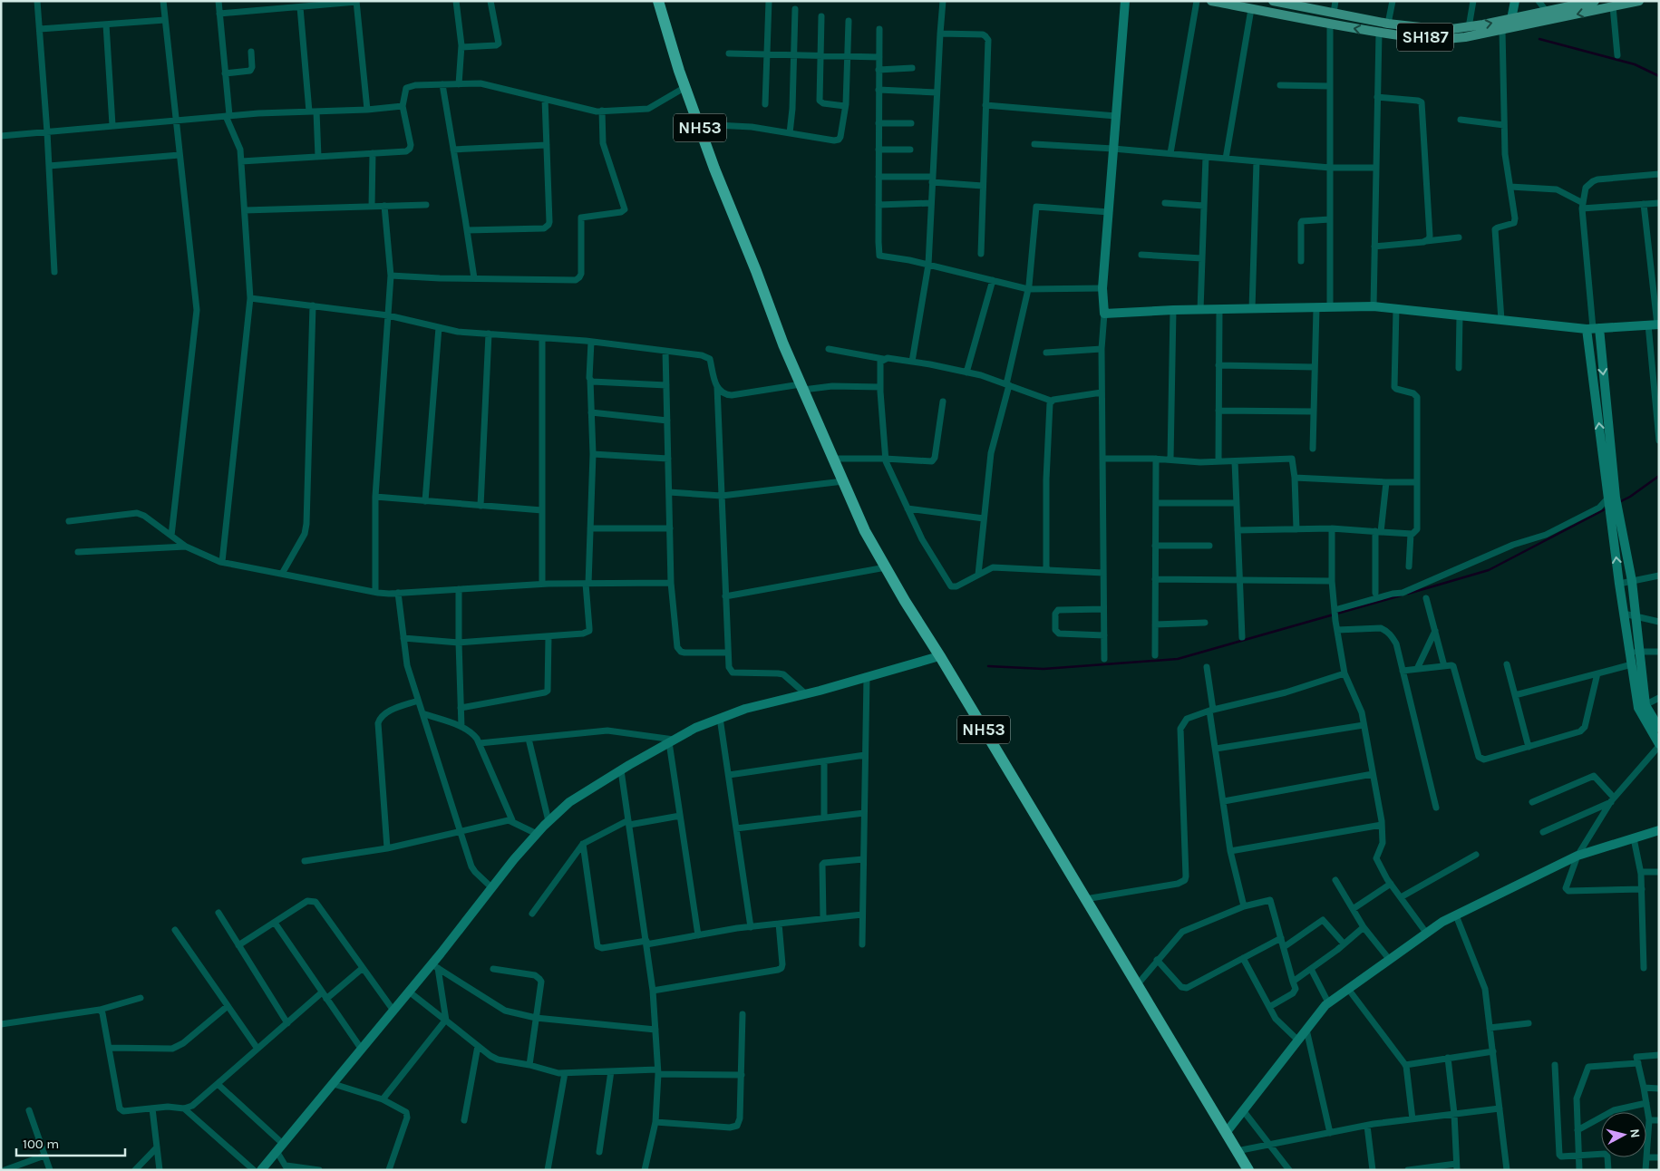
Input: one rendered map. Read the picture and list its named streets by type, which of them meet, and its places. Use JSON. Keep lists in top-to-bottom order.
{
  "streets": {
    "highway": ["NH53"],
    "main road": ["SH187"]
  },
  "scale_bar": "100 m",
  "north": "right"
}
